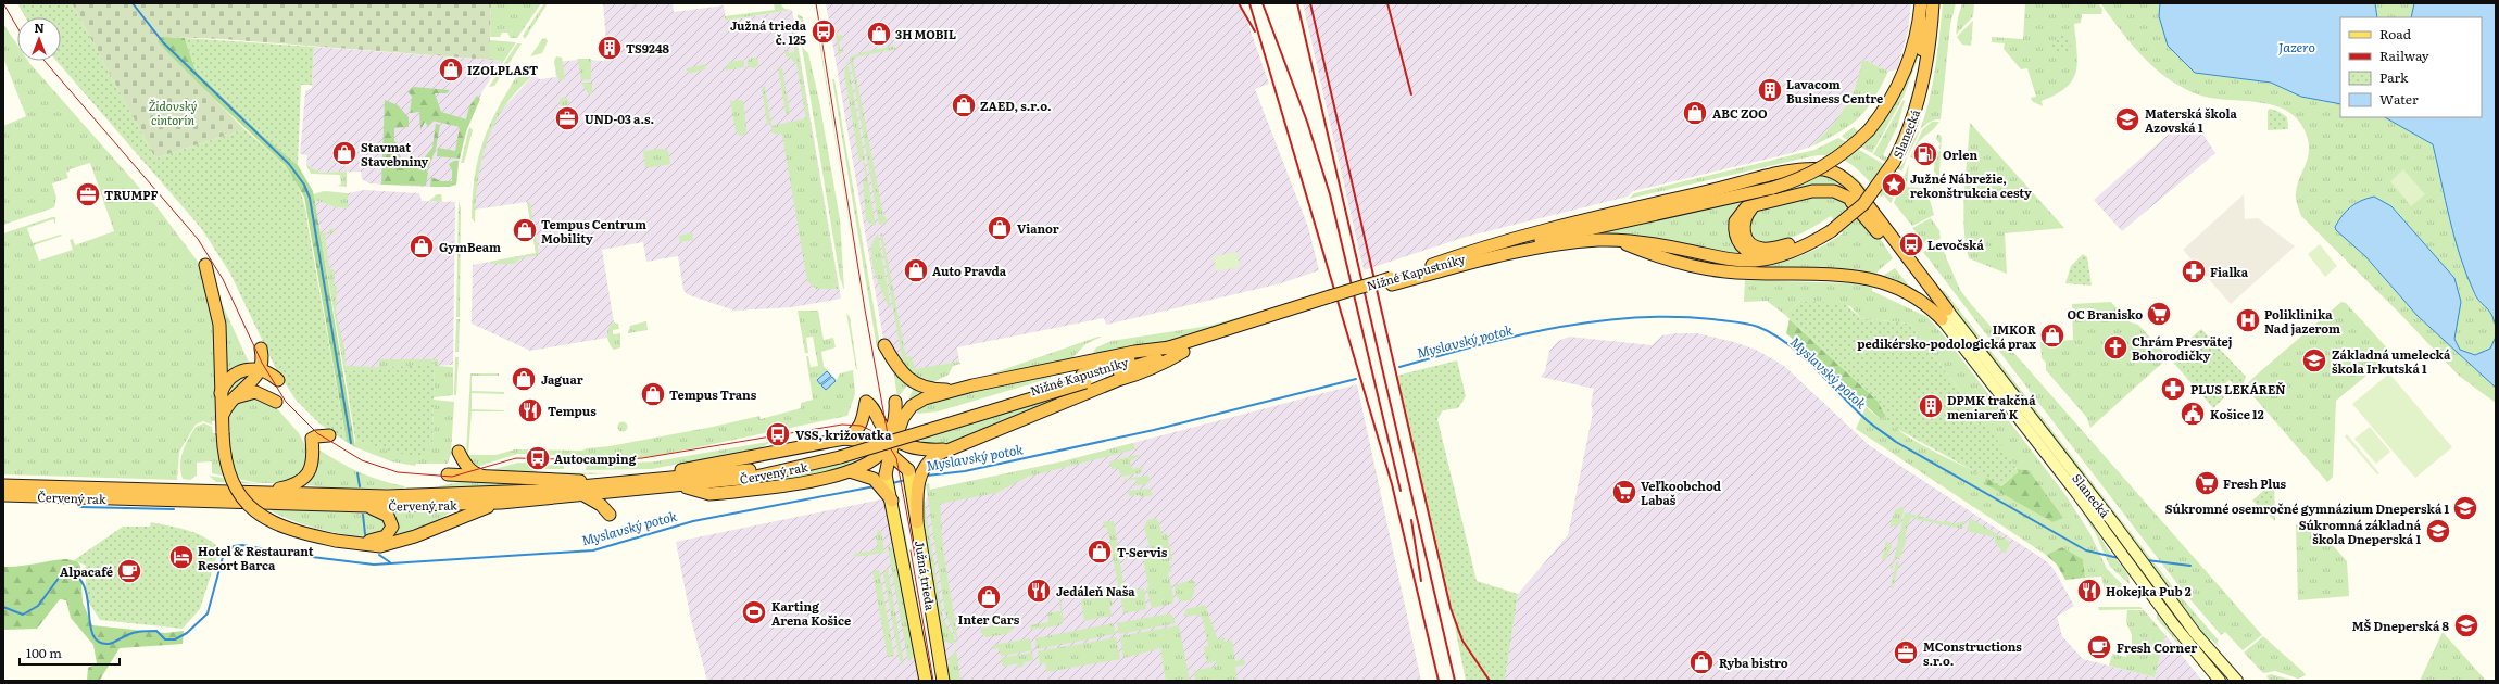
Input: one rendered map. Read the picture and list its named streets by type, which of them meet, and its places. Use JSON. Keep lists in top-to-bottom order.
{
  "streets": {
    "highway": ["Slanecká", "Nižné Kapustníky", "Červený rak"],
    "main road": ["Južná trieda"]
  },
  "crossings": [
    ["Nižné Kapustníky", "Červený rak"]
  ],
  "water": ["Jazero", "Myslavský potok"],
  "parks": ["Židovský cintorín"],
  "places": {
    "bus stop": [
      "Južná trieda č. 125",
      "Levočská",
      "VSS, križovatka",
      "Autocamping"
    ],
    "shop": [
      "3H MOBIL",
      "IZOLPLAST",
      "ZAED, s.r.o.",
      "ABC ZOO",
      "Stavmat Stavebniny",
      "Vianor",
      "Tempus Centrum Mobility",
      "GymBeam",
      "Auto Pravda",
      "IMKOR pedikérsko-podologická prax",
      "Jaguar",
      "Tempus Trans",
      "T-Servis",
      "Inter Cars",
      "Ryba bistro"
    ],
    "building": ["TS9248", "Lavacom Business Centre", "DPMK trakčná meniareň K"],
    "office": ["UND-03 a.s.", "TRUMPF", "MConstructions s.r.o."],
    "school or university": [
      "Materská škola Azovská 1",
      "Základná umelecká škola Irkutská 1",
      "Súkromné osemročné gymnázium Dneperská 1",
      "Súkromná základná škola Dneperská 1",
      "MŠ Dneperská 8"
    ],
    "fuel station": ["Orlen"],
    "place": ["Južné Nábrežie, rekonštrukcia cesty"],
    "pharmacy": ["Fialka", "PLUS LEKÁREŇ"],
    "supermarket": ["OC Branisko", "Fresh Plus", "Veľkoobchod Labaš"],
    "hospital": ["Poliklinika Nad jazerom"],
    "church": ["Chrám Presvätej Bohorodičky"],
    "restaurant": ["Tempus", "Jedáleň Naša", "Hokejka Pub 2"],
    "public building": ["Košice 12"],
    "hotel": ["Hotel & Restaurant Resort Barca"],
    "cafe": ["Alpacafé", "Fresh Corner"],
    "sports": ["Karting Arena Košice"]
  },
  "legend": [
    "Road",
    "Railway",
    "Park",
    "Water"
  ],
  "scale_bar": "100 m",
  "north": "top"
}
